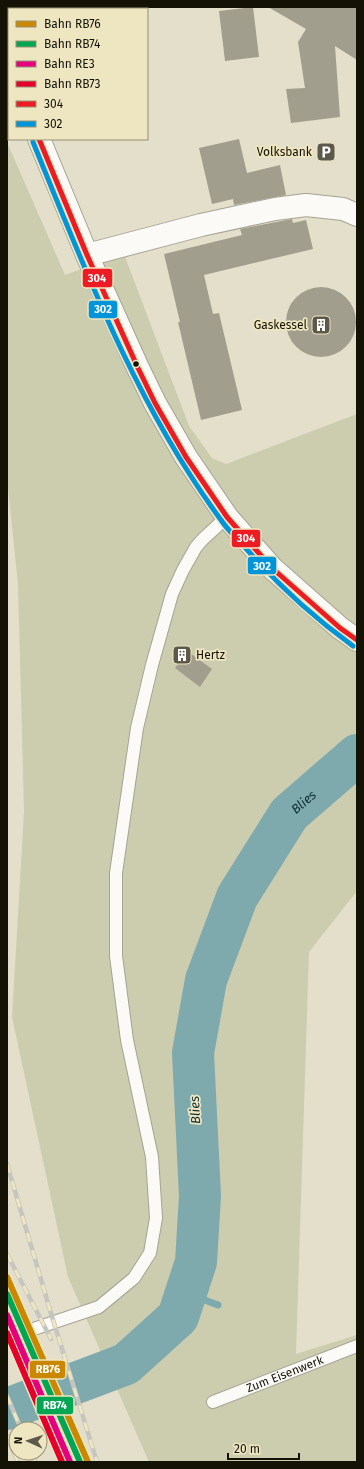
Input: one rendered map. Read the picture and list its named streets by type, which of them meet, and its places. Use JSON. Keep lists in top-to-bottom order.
{
  "streets": {
    "lane": ["Zum Eisenwerk"]
  },
  "water": ["Blies"],
  "places": {
    "parking": ["Volksbank"],
    "building": ["Gaskessel", "Hertz"]
  },
  "lines": [
    "transit line 304",
    "transit line 302",
    "rail line RB76",
    "rail line RB74",
    "rail line RE3",
    "rail line RB73"
  ],
  "legend": [
    "Bahn RB76",
    "Bahn RB74",
    "Bahn RE3",
    "Bahn RB73",
    "304",
    "302"
  ],
  "scale_bar": "20 m",
  "north": "left"
}
